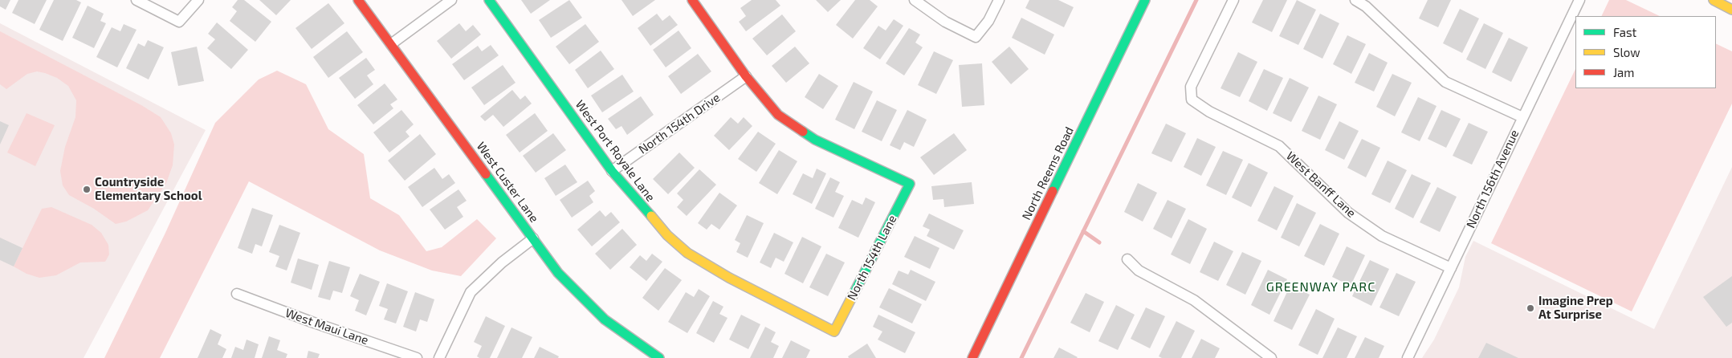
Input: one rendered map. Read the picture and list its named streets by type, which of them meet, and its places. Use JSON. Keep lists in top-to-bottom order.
{
  "streets": {
    "street": [
      "North 154th Drive",
      "West Port Royale Lane",
      "North Reems Road",
      "North 156th Avenue",
      "West Custer Lane",
      "West Banff Lane",
      "North 154th Lane",
      "West Maui Lane"
    ]
  },
  "crossings": [
    ["North 154th Drive", "West Port Royale Lane"],
    ["North 154th Drive", "North 154th Lane"],
    ["West Port Royale Lane", "North 154th Lane"],
    ["North 156th Avenue", "West Banff Lane"]
  ],
  "districts": ["GREENWAY PARC"],
  "places": ["Countryside Elementary School", "Imagine Prep At Surprise"],
  "legend": ["Fast", "Slow", "Jam"]
}
